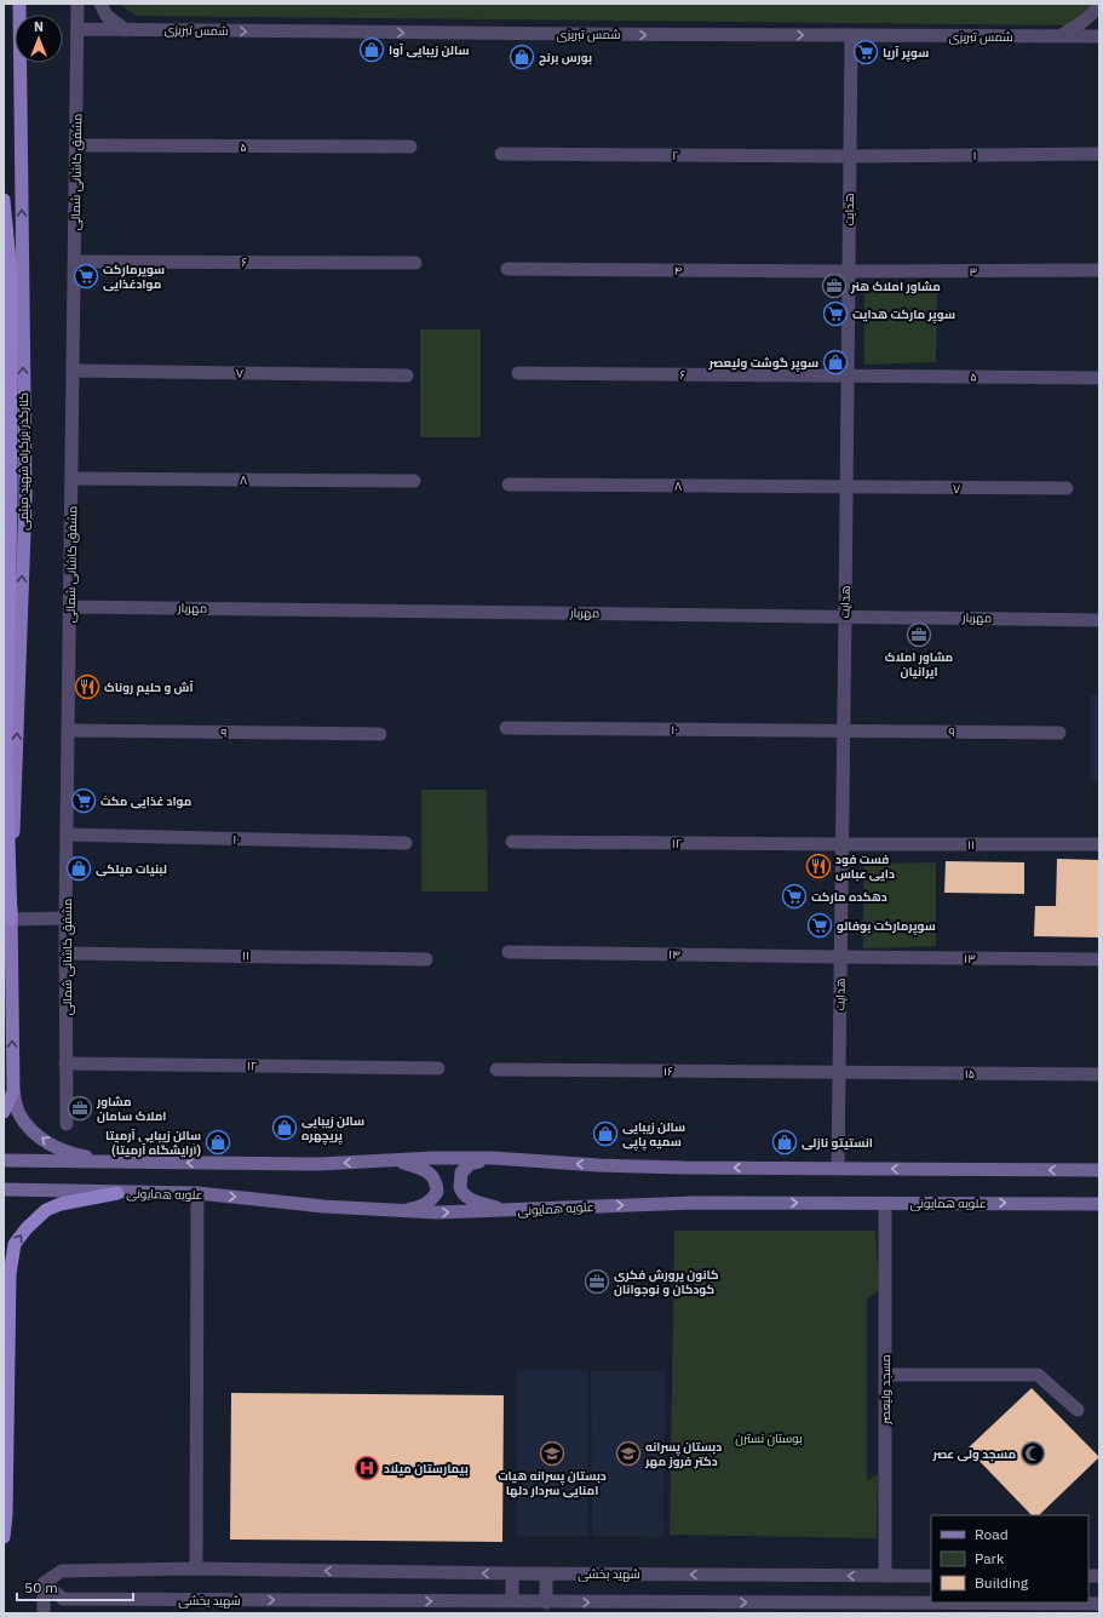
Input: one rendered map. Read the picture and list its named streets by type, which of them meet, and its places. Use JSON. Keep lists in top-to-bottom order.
{
  "streets": {
    "main road": ["کنارگذر بزرگراه شهید میثمی", "علویه همایونی"],
    "street": [
      "شمس تبریزی",
      "۵",
      "۲",
      "۱",
      "مشفق کاشانی شمالی",
      "هدایت",
      "۶",
      "۴",
      "۳",
      "۷",
      "۸",
      "مهریار",
      "۱۰",
      "۹",
      "۱۲",
      "۱۱",
      "۱۴",
      "۱۳",
      "۱۶",
      "۱۵",
      "مسجد ولیعصر",
      "شهید بخشی"
    ]
  },
  "crossings": [
    ["شمس تبریزی", "مشفق کاشانی شمالی"],
    ["شمس تبریزی", "هدایت"],
    ["۵", "مشفق کاشانی شمالی"],
    ["۵", "هدایت"],
    ["۵", "۶"],
    ["۲", "۱"],
    ["۲", "هدایت"],
    ["۱", "هدایت"],
    ["مشفق کاشانی شمالی", "۶"],
    ["مشفق کاشانی شمالی", "۷"],
    ["مشفق کاشانی شمالی", "۸"],
    ["مشفق کاشانی شمالی", "مهریار"],
    ["مشفق کاشانی شمالی", "۱۰"],
    ["مشفق کاشانی شمالی", "۹"],
    ["مشفق کاشانی شمالی", "۱۲"],
    ["مشفق کاشانی شمالی", "۱۱"],
    ["هدایت", "۶"],
    ["هدایت", "۴"],
    ["هدایت", "۳"],
    ["هدایت", "۷"],
    ["هدایت", "۸"],
    ["هدایت", "مهریار"],
    ["هدایت", "۱۰"],
    ["هدایت", "۹"],
    ["هدایت", "۱۲"],
    ["هدایت", "۱۱"],
    ["هدایت", "۱۴"],
    ["هدایت", "۱۳"],
    ["هدایت", "۱۶"],
    ["هدایت", "۱۵"],
    ["۴", "۳"],
    ["۷", "۸"],
    ["۱۰", "۹"],
    ["۱۲", "۱۱"],
    ["۱۴", "۱۳"],
    ["۱۶", "۱۵"],
    ["علویه همایونی", "مسجد ولیعصر"],
    ["مسجد ولیعصر", "شهید بخشی"]
  ],
  "one_way": ["شمس تبریزی", "کنارگذر بزرگراه شهید میثمی"],
  "parks": ["بوستان نسترن"],
  "places": {
    "shop": [
      "سالن زیبایی آوا",
      "بورس برنج",
      "سوپر گوشت ولیعصر",
      "لبنیات میلکی",
      "سالن زیبایی پریچهره",
      "سالن زیبایی سمیه پاپی",
      "سالن زیبایی آرمیتا (آرایشگاه آرمیتا)",
      "انستیتو نازلی"
    ],
    "supermarket": [
      "سوپر آریا",
      "سوپرمارکت موادغذایی",
      "سوپر مارکت هدایت",
      "مواد غذایی مکث",
      "دهکده مارکت",
      "سوپرمارکت بوفالو"
    ],
    "office": [
      "مشاور املاک هنر",
      "مشاور املاک ایرانیان",
      "مشاور املاک سامان",
      "کانون پرورش فکری کودکان و نوجوانان"
    ],
    "restaurant": ["آش و حلیم روناک", "فست فود دایی عباس"],
    "school or university": ["دبستان پسرانه هیات امنایی سردار دلها", "دبستان پسرانه دکتر فروز مهر"],
    "mosque": ["مسجد ولی عصر"],
    "hospital": ["بیمارستان میلاد"]
  },
  "legend": ["Road", "Park", "Building"],
  "scale_bar": "50 m",
  "north": "top"
}
